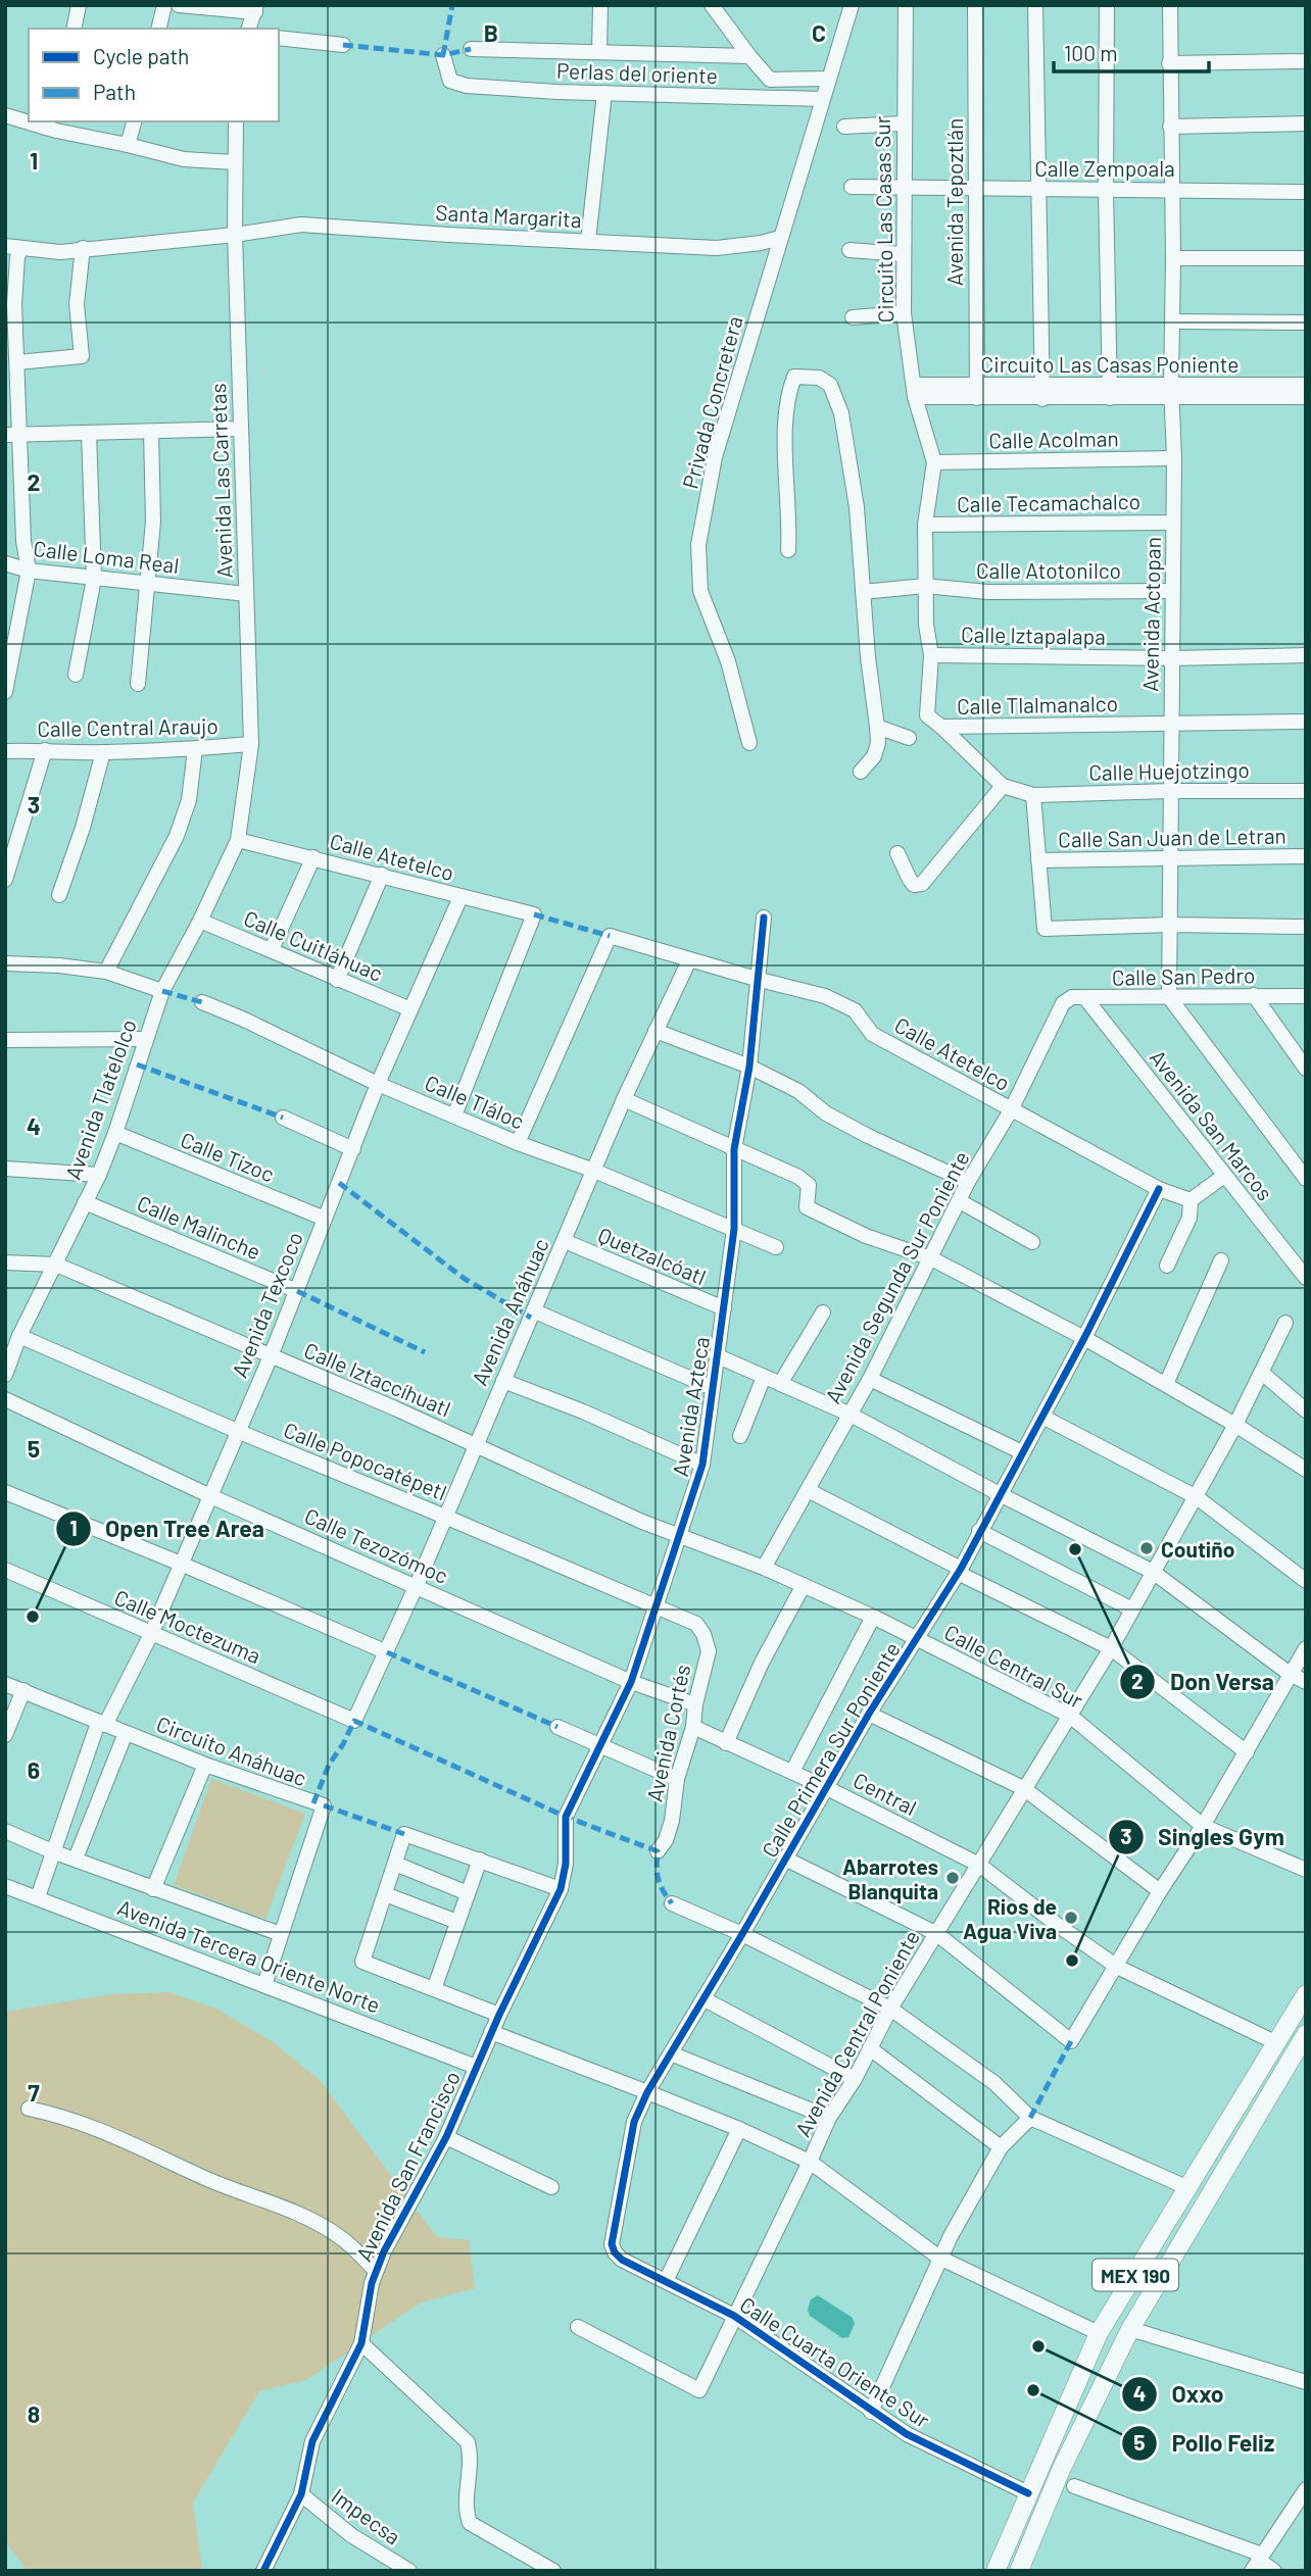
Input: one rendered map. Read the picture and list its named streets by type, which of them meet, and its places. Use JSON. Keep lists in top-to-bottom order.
{
  "streets": {
    "main road": ["MEX 190"],
    "street": [
      "Perlas del oriente",
      "Calle Zempoala",
      "Avenida Tepoztlán",
      "Santa Margarita",
      "Circuito Las Casas Sur",
      "Circuito Las Casas Poniente",
      "Privada Concretera",
      "Calle Acolman",
      "Avenida Las Carretas",
      "Calle Tecamachalco",
      "Calle Loma Real",
      "Calle Atotonilco",
      "Avenida Actopan",
      "Calle Iztapalapa",
      "Calle Tlalmanalco",
      "Calle Central Araujo",
      "Calle Huejotzingo",
      "Calle San Juan de Letran",
      "Calle Atetelco",
      "Calle Cuitláhuac",
      "Calle San Pedro",
      "Avenida Tlatelolco",
      "Calle Tláloc",
      "Avenida San Marcos",
      "Calle Tízoc",
      "Calle Malinche",
      "Quetzalcóatl",
      "Avenida Segunda Sur Poniente",
      "Avenida Texcoco",
      "Avenida Anáhuac",
      "Calle Iztaccíhuatl",
      "Avenida Azteca",
      "Calle Popocatépetl",
      "Calle Tezozómoc",
      "Calle Moctezuma",
      "Calle Central Sur",
      "Avenida Cortés",
      "Calle Primera Sur Poniente",
      "Circuito Anáhuac",
      "Central",
      "Avenida Tercera Oriente Norte",
      "Avenida Central Poniente",
      "Avenida San Francisco",
      "Calle Cuarta Oriente Sur",
      "Impecsa"
    ]
  },
  "crossings": [
    ["Perlas del oriente", "Privada Concretera"],
    ["Calle Zempoala", "Avenida Tepoztlán"],
    ["Calle Zempoala", "Circuito Las Casas Sur"],
    ["Calle Zempoala", "Avenida Actopan"],
    ["Avenida Tepoztlán", "Circuito Las Casas Poniente"],
    ["Santa Margarita", "Privada Concretera"],
    ["Santa Margarita", "Avenida Las Carretas"],
    ["Circuito Las Casas Sur", "Circuito Las Casas Poniente"],
    ["Circuito Las Casas Sur", "Calle Acolman"],
    ["Circuito Las Casas Sur", "Calle Tecamachalco"],
    ["Circuito Las Casas Sur", "Calle Atotonilco"],
    ["Circuito Las Casas Sur", "Calle Iztapalapa"],
    ["Circuito Las Casas Sur", "Calle Tlalmanalco"],
    ["Circuito Las Casas Sur", "Calle Huejotzingo"],
    ["Circuito Las Casas Poniente", "Avenida Actopan"],
    ["Calle Acolman", "Avenida Actopan"],
    ["Avenida Las Carretas", "Calle Loma Real"],
    ["Avenida Las Carretas", "Calle Central Araujo"],
    ["Avenida Las Carretas", "Calle Atetelco"],
    ["Avenida Las Carretas", "Avenida Tlatelolco"],
    ["Calle Tecamachalco", "Avenida Actopan"],
    ["Calle Atotonilco", "Avenida Actopan"],
    ["Avenida Actopan", "Calle Iztapalapa"],
    ["Avenida Actopan", "Calle Tlalmanalco"],
    ["Avenida Actopan", "Calle Huejotzingo"],
    ["Avenida Actopan", "Calle San Juan de Letran"],
    ["Avenida Actopan", "Calle San Pedro"],
    ["Calle Atetelco", "Avenida Tlatelolco"],
    ["Calle Atetelco", "Calle Tláloc"],
    ["Calle Atetelco", "Avenida Segunda Sur Poniente"],
    ["Calle Atetelco", "Avenida Texcoco"],
    ["Calle Atetelco", "Avenida Anáhuac"],
    ["Calle Atetelco", "Avenida Azteca"],
    ["Calle Atetelco", "Calle Primera Sur Poniente"],
    ["Calle Cuitláhuac", "Avenida Tlatelolco"],
    ["Calle Cuitláhuac", "Avenida Texcoco"],
    ["Calle San Pedro", "Avenida San Marcos"],
    ["Calle San Pedro", "Avenida Segunda Sur Poniente"],
    ["Avenida Tlatelolco", "Calle Tízoc"],
    ["Avenida Tlatelolco", "Calle Malinche"],
    ["Avenida Tlatelolco", "Calle Iztaccíhuatl"],
    ["Avenida Tlatelolco", "Calle Popocatépetl"],
    ["Calle Tláloc", "Avenida Texcoco"],
    ["Calle Tláloc", "Avenida Anáhuac"],
    ["Calle Tláloc", "Avenida Azteca"],
    ["Calle Tízoc", "Avenida Texcoco"],
    ["Calle Malinche", "Avenida Texcoco"],
    ["Quetzalcóatl", "Avenida Anáhuac"],
    ["Quetzalcóatl", "Avenida Azteca"],
    ["Avenida Segunda Sur Poniente", "Calle Central Sur"],
    ["Avenida Texcoco", "Calle Iztaccíhuatl"],
    ["Avenida Texcoco", "Calle Popocatépetl"],
    ["Avenida Texcoco", "Calle Tezozómoc"],
    ["Avenida Texcoco", "Calle Moctezuma"],
    ["Avenida Texcoco", "Circuito Anáhuac"],
    ["Avenida Texcoco", "Avenida Tercera Oriente Norte"],
    ["Avenida Anáhuac", "Calle Iztaccíhuatl"],
    ["Avenida Anáhuac", "Calle Popocatépetl"],
    ["Avenida Anáhuac", "Calle Tezozómoc"],
    ["Avenida Anáhuac", "Calle Moctezuma"],
    ["Calle Iztaccíhuatl", "Avenida Azteca"],
    ["Calle Iztaccíhuatl", "Calle Central Sur"],
    ["Avenida Azteca", "Calle Popocatépetl"],
    ["Avenida Azteca", "Calle Tezozómoc"],
    ["Avenida Azteca", "Calle Central Sur"],
    ["Avenida Azteca", "Avenida San Francisco"],
    ["Calle Popocatépetl", "Avenida Cortés"],
    ["Calle Tezozómoc", "Avenida Cortés"],
    ["Calle Central Sur", "Calle Primera Sur Poniente"],
    ["Calle Central Sur", "Avenida Central Poniente"],
    ["Avenida Cortés", "Central"],
    ["Calle Primera Sur Poniente", "Central"],
    ["Calle Primera Sur Poniente", "Calle Cuarta Oriente Sur"],
    ["Central", "Avenida Central Poniente"],
    ["Central", "MEX 190"],
    ["Avenida Tercera Oriente Norte", "Avenida San Francisco"],
    ["Avenida Central Poniente", "Calle Cuarta Oriente Sur"],
    ["Avenida San Francisco", "Impecsa"],
    ["MEX 190", "Calle Cuarta Oriente Sur"]
  ],
  "places": [
    "Coutiño",
    "Don Versa",
    "Open Tree Area",
    "Abarrotes Blanquita",
    "Rios de Agua Viva",
    "Singles Gym",
    "Oxxo",
    "Pollo Feliz"
  ],
  "legend": ["Cycle path", "Path"],
  "scale_bar": "100 m",
  "grid": {
    "columns": ["B", "C"],
    "rows": [
      "1",
      "2",
      "3",
      "4",
      "5",
      "6",
      "7",
      "8"
    ]
  }
}
